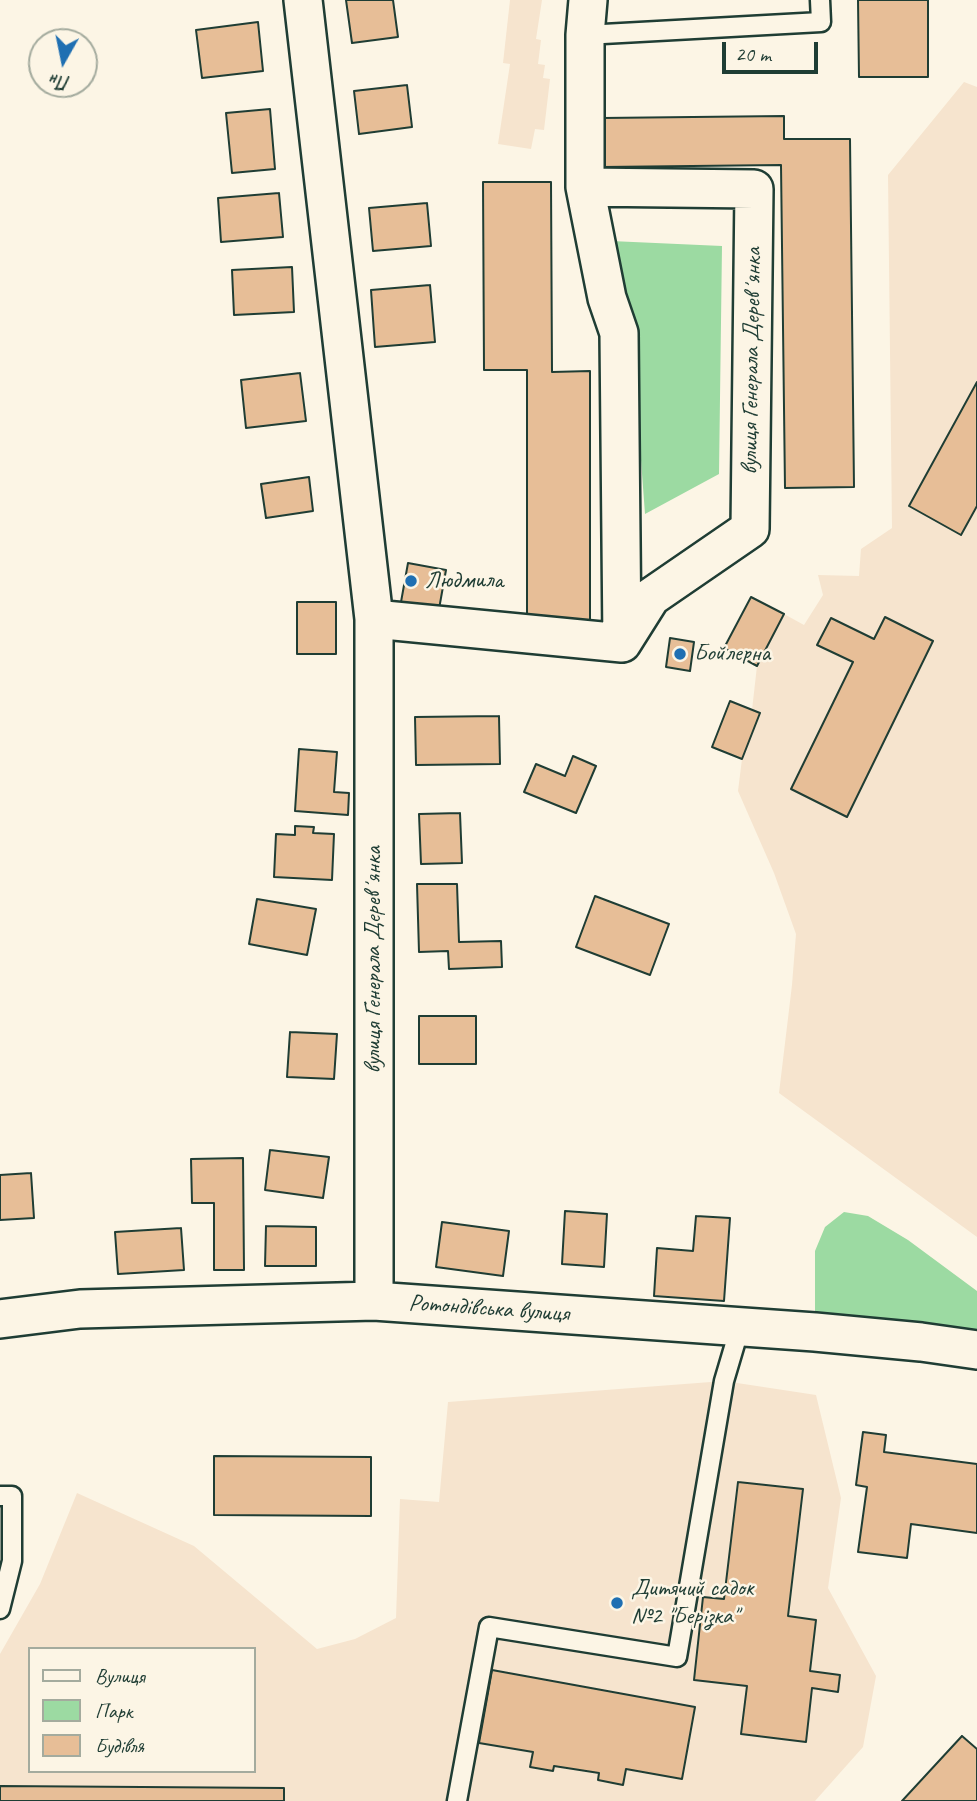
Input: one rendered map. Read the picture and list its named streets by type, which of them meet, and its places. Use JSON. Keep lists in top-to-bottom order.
{
  "streets": {
    "street": ["вулиця Генерала Деревʼянка", "Ротондівська вулиця"]
  },
  "crossings": [
    ["вулиця Генерала Деревʼянка", "Ротондівська вулиця"]
  ],
  "places": ["Людмила", "Бойлерна", "Дитячий садок №2 \"Берізка\""],
  "legend": ["Вулиця", "Парк", "Будівля"],
  "scale_bar": "20 m",
  "north": "bottom"
}
